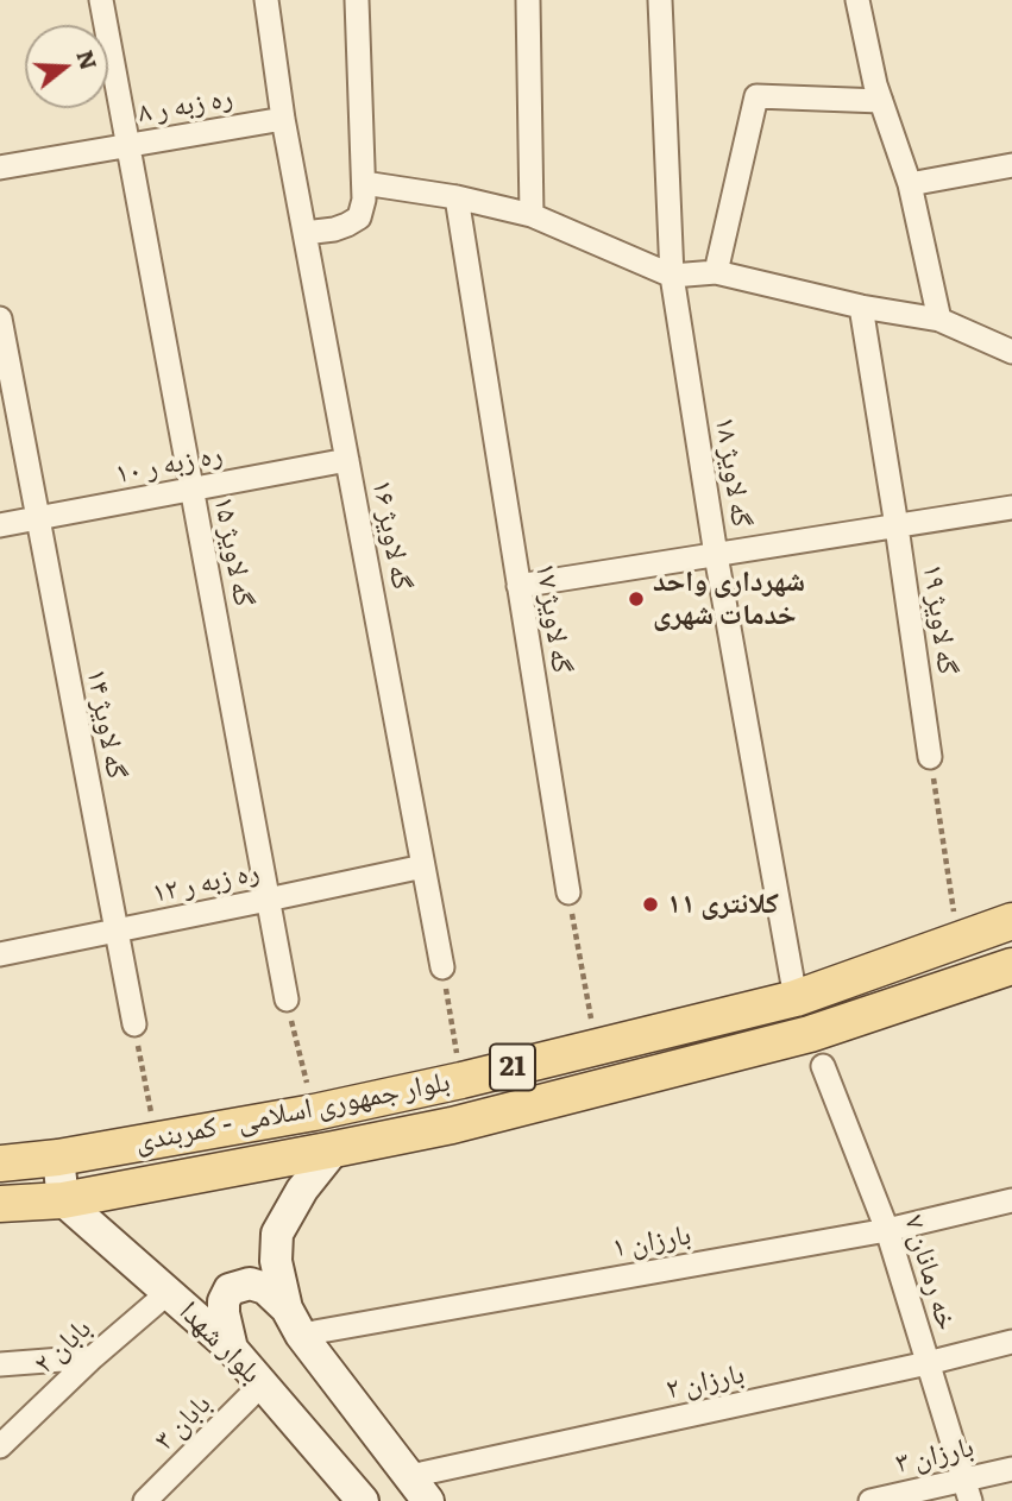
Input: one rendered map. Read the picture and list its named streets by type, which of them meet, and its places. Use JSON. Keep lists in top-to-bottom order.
{
  "streets": {
    "main road": ["21", "بلوار جمهوری اسلامی - کمربندی", "بلوار شهدا"],
    "street": [
      "۸ ره زبه ر",
      "ره زبه ر ۱۰",
      "گه لاویژ ۱۸",
      "۱۶ گه لاویژ",
      "گه لاویژ ۱۵",
      "گه لاویژ ۱۷",
      "۱۹ گه لاویژ",
      "گه لاویژ ۱۴",
      "ره زبه ر ۱۲",
      "بارزان ۱",
      "خه رمانان ۷",
      "بابان ۲",
      "بارزان ۲",
      "بابان ۳",
      "بارزان ۳"
    ]
  },
  "crossings": [
    ["۸ ره زبه ر", "۱۶ گه لاویژ"],
    ["۸ ره زبه ر", "گه لاویژ ۱۵"],
    ["ره زبه ر ۱۰", "۱۶ گه لاویژ"],
    ["ره زبه ر ۱۰", "گه لاویژ ۱۵"],
    ["ره زبه ر ۱۰", "گه لاویژ ۱۴"],
    ["گه لاویژ ۱۸", "بلوار جمهوری اسلامی - کمربندی"],
    ["۱۶ گه لاویژ", "ره زبه ر ۱۲"],
    ["گه لاویژ ۱۵", "ره زبه ر ۱۲"],
    ["گه لاویژ ۱۴", "ره زبه ر ۱۲"],
    ["بلوار جمهوری اسلامی - کمربندی", "بلوار شهدا"],
    ["بارزان ۱", "خه رمانان ۷"],
    ["خه رمانان ۷", "بارزان ۲"],
    ["خه رمانان ۷", "بارزان ۳"],
    ["بلوار شهدا", "بابان ۲"],
    ["بلوار شهدا", "بابان ۳"]
  ],
  "places": ["شهرداری واحد خدمات شهری", "کلانتری ۱۱"],
  "north": "right"
}
